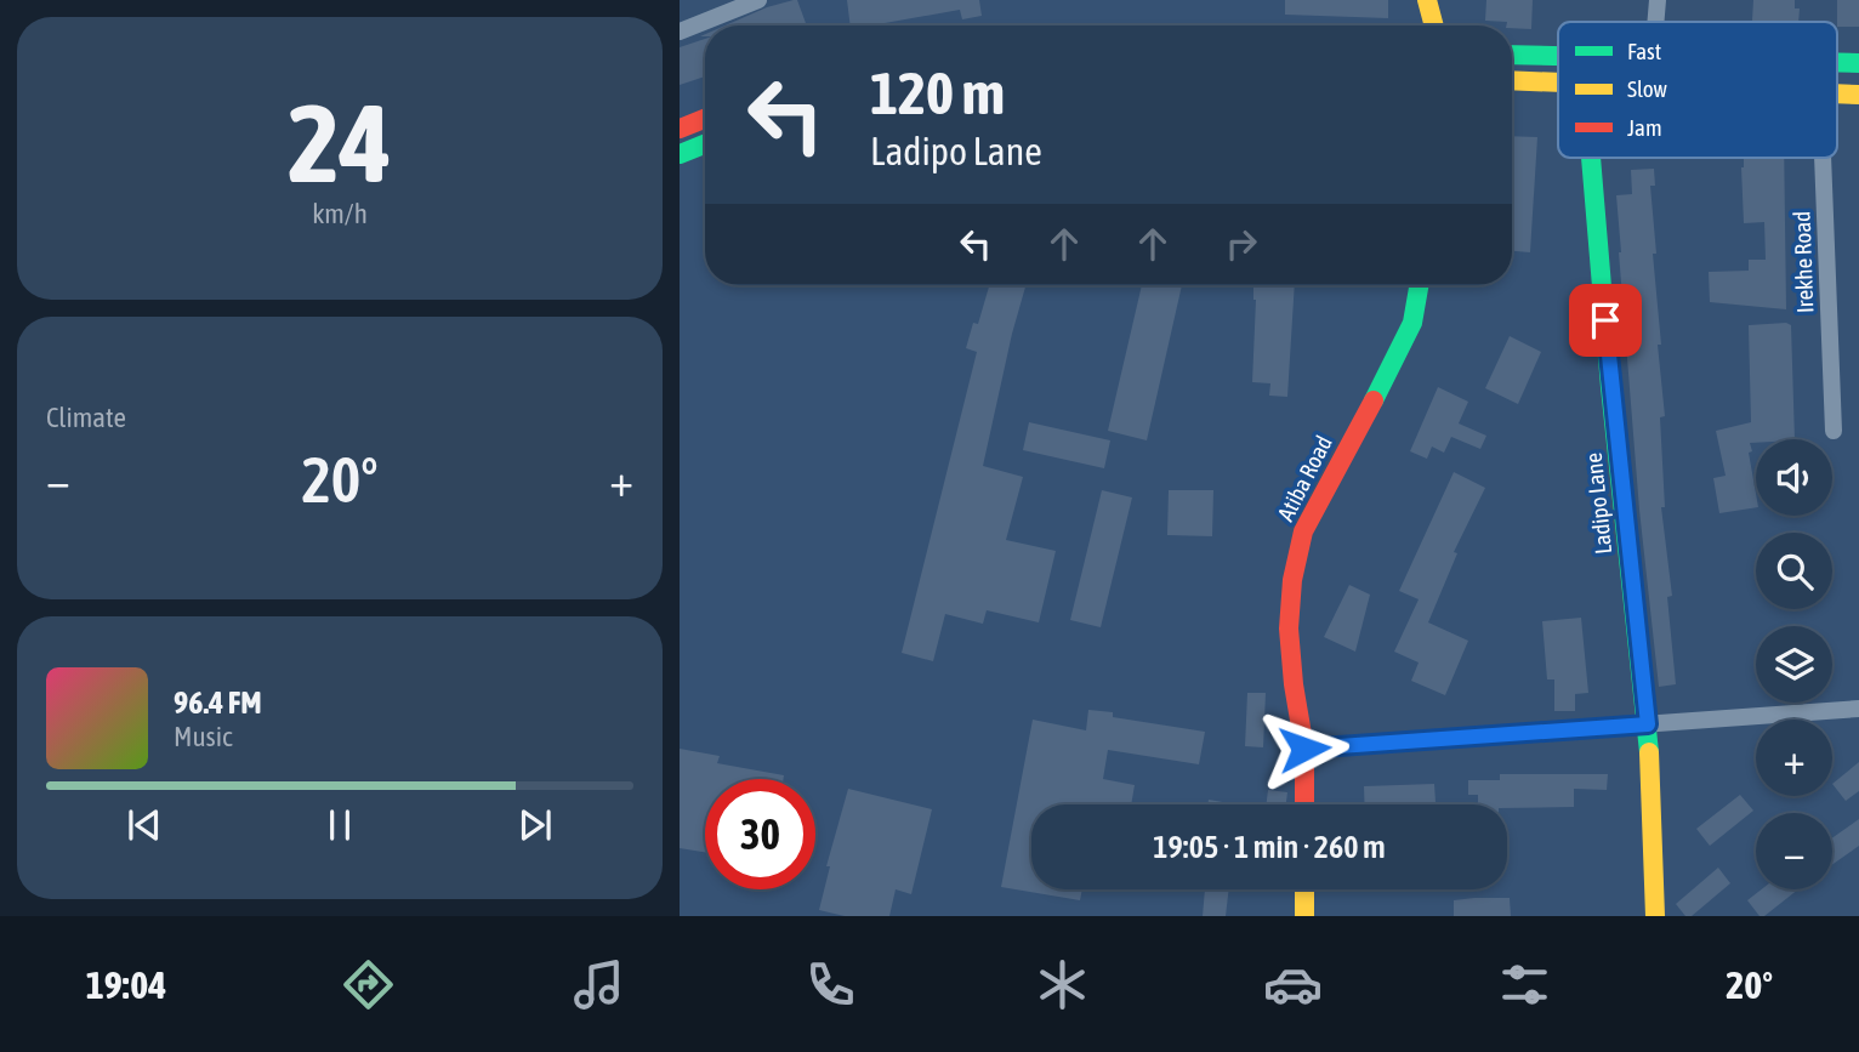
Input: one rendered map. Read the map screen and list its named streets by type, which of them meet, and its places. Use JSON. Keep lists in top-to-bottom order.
{
  "streets": {
    "street": ["Irekhe Road", "Atiba Road", "Ladipo Lane"]
  },
  "legend": ["Fast", "Slow", "Jam"],
  "page": {
    "tile": [
      ["24", "km/h"],
      "Climate"
    ],
    "turn": ["120 m", "Ladipo Lane"],
    "map_buttons": ["+", "−"],
    "heat": ["−", "20°", "+"],
    "song": ["96.4 FM", "Music"],
    "limit": "30",
    "trip": "19:05 · 1 min · 260 m",
    "tabs": ["19:04", "20°"]
  }
}
